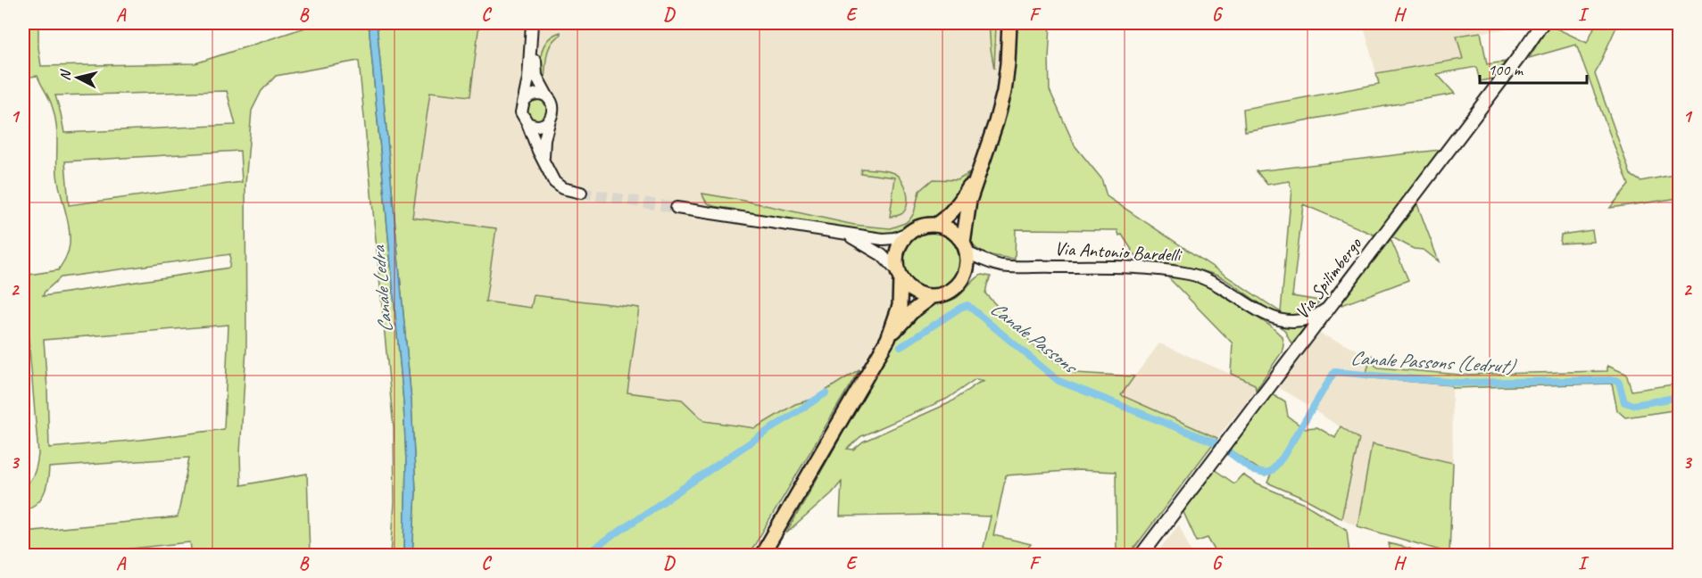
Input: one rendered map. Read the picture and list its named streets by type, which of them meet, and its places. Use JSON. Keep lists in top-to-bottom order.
{
  "streets": {
    "main road": ["Via Antonio Bardelli", "Via Spilimbergo"]
  },
  "crossings": [
    ["Via Antonio Bardelli", "Via Spilimbergo"]
  ],
  "water": ["Canale Ledra", "Canale Passons", "Canale Passons (Ledrut)"],
  "scale_bar": "100 m",
  "north": "left",
  "grid": {
    "columns": [
      "A",
      "B",
      "C",
      "D",
      "E",
      "F",
      "G",
      "H",
      "I"
    ],
    "rows": ["1", "2", "3"]
  }
}
